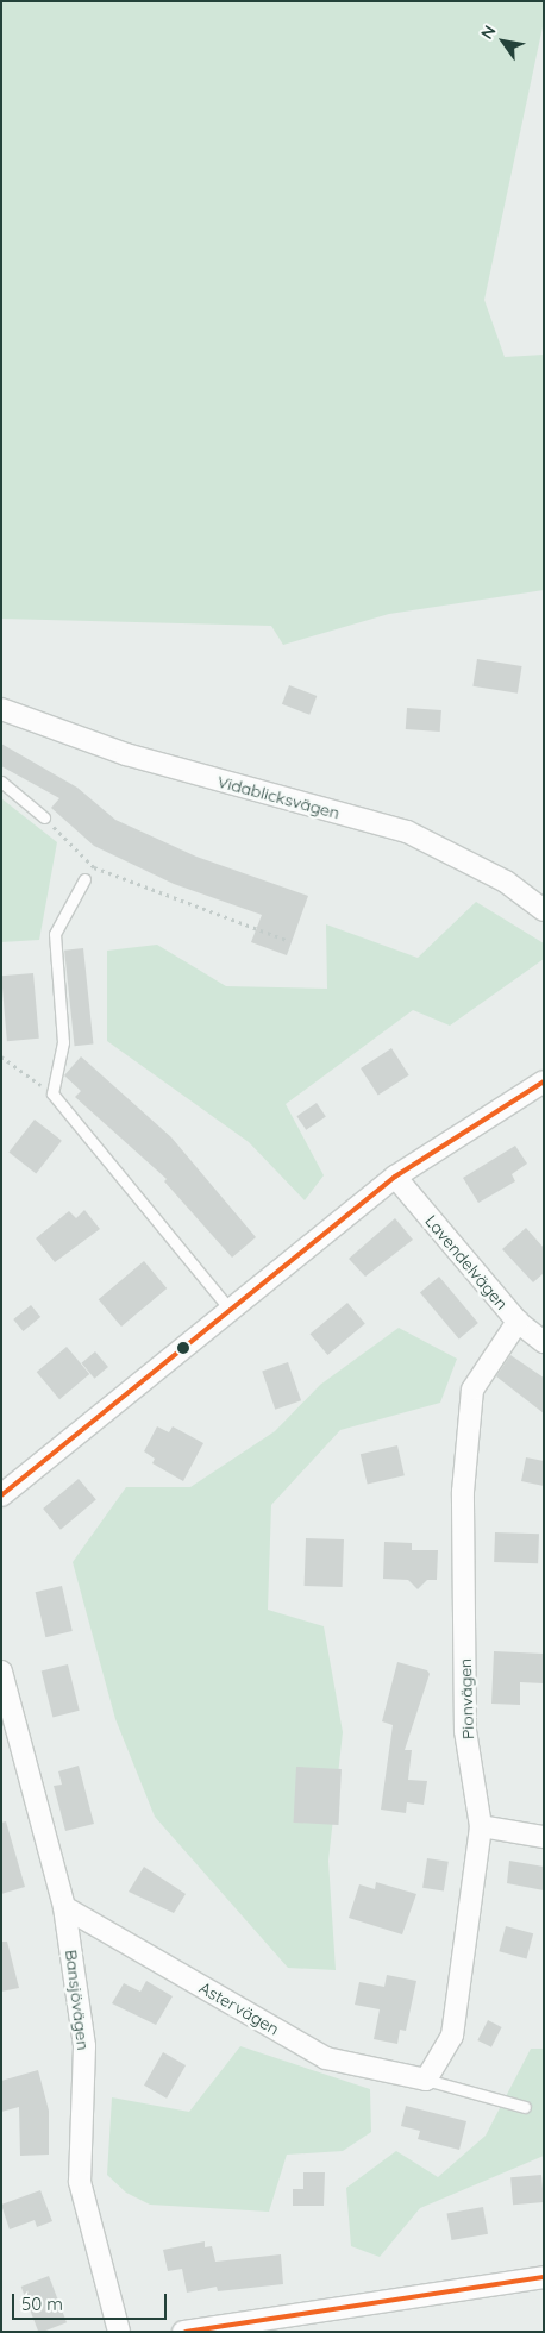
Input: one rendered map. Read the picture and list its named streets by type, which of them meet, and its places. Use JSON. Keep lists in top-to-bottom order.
{
  "streets": {
    "street": [
      "Vidablicksvägen",
      "Lavendelvägen",
      "Pionvägen",
      "Bansjövägen",
      "Astervägen"
    ]
  },
  "crossings": [
    ["Lavendelvägen", "Pionvägen"],
    ["Pionvägen", "Astervägen"],
    ["Bansjövägen", "Astervägen"]
  ],
  "scale_bar": "50 m",
  "north": "top left"
}
